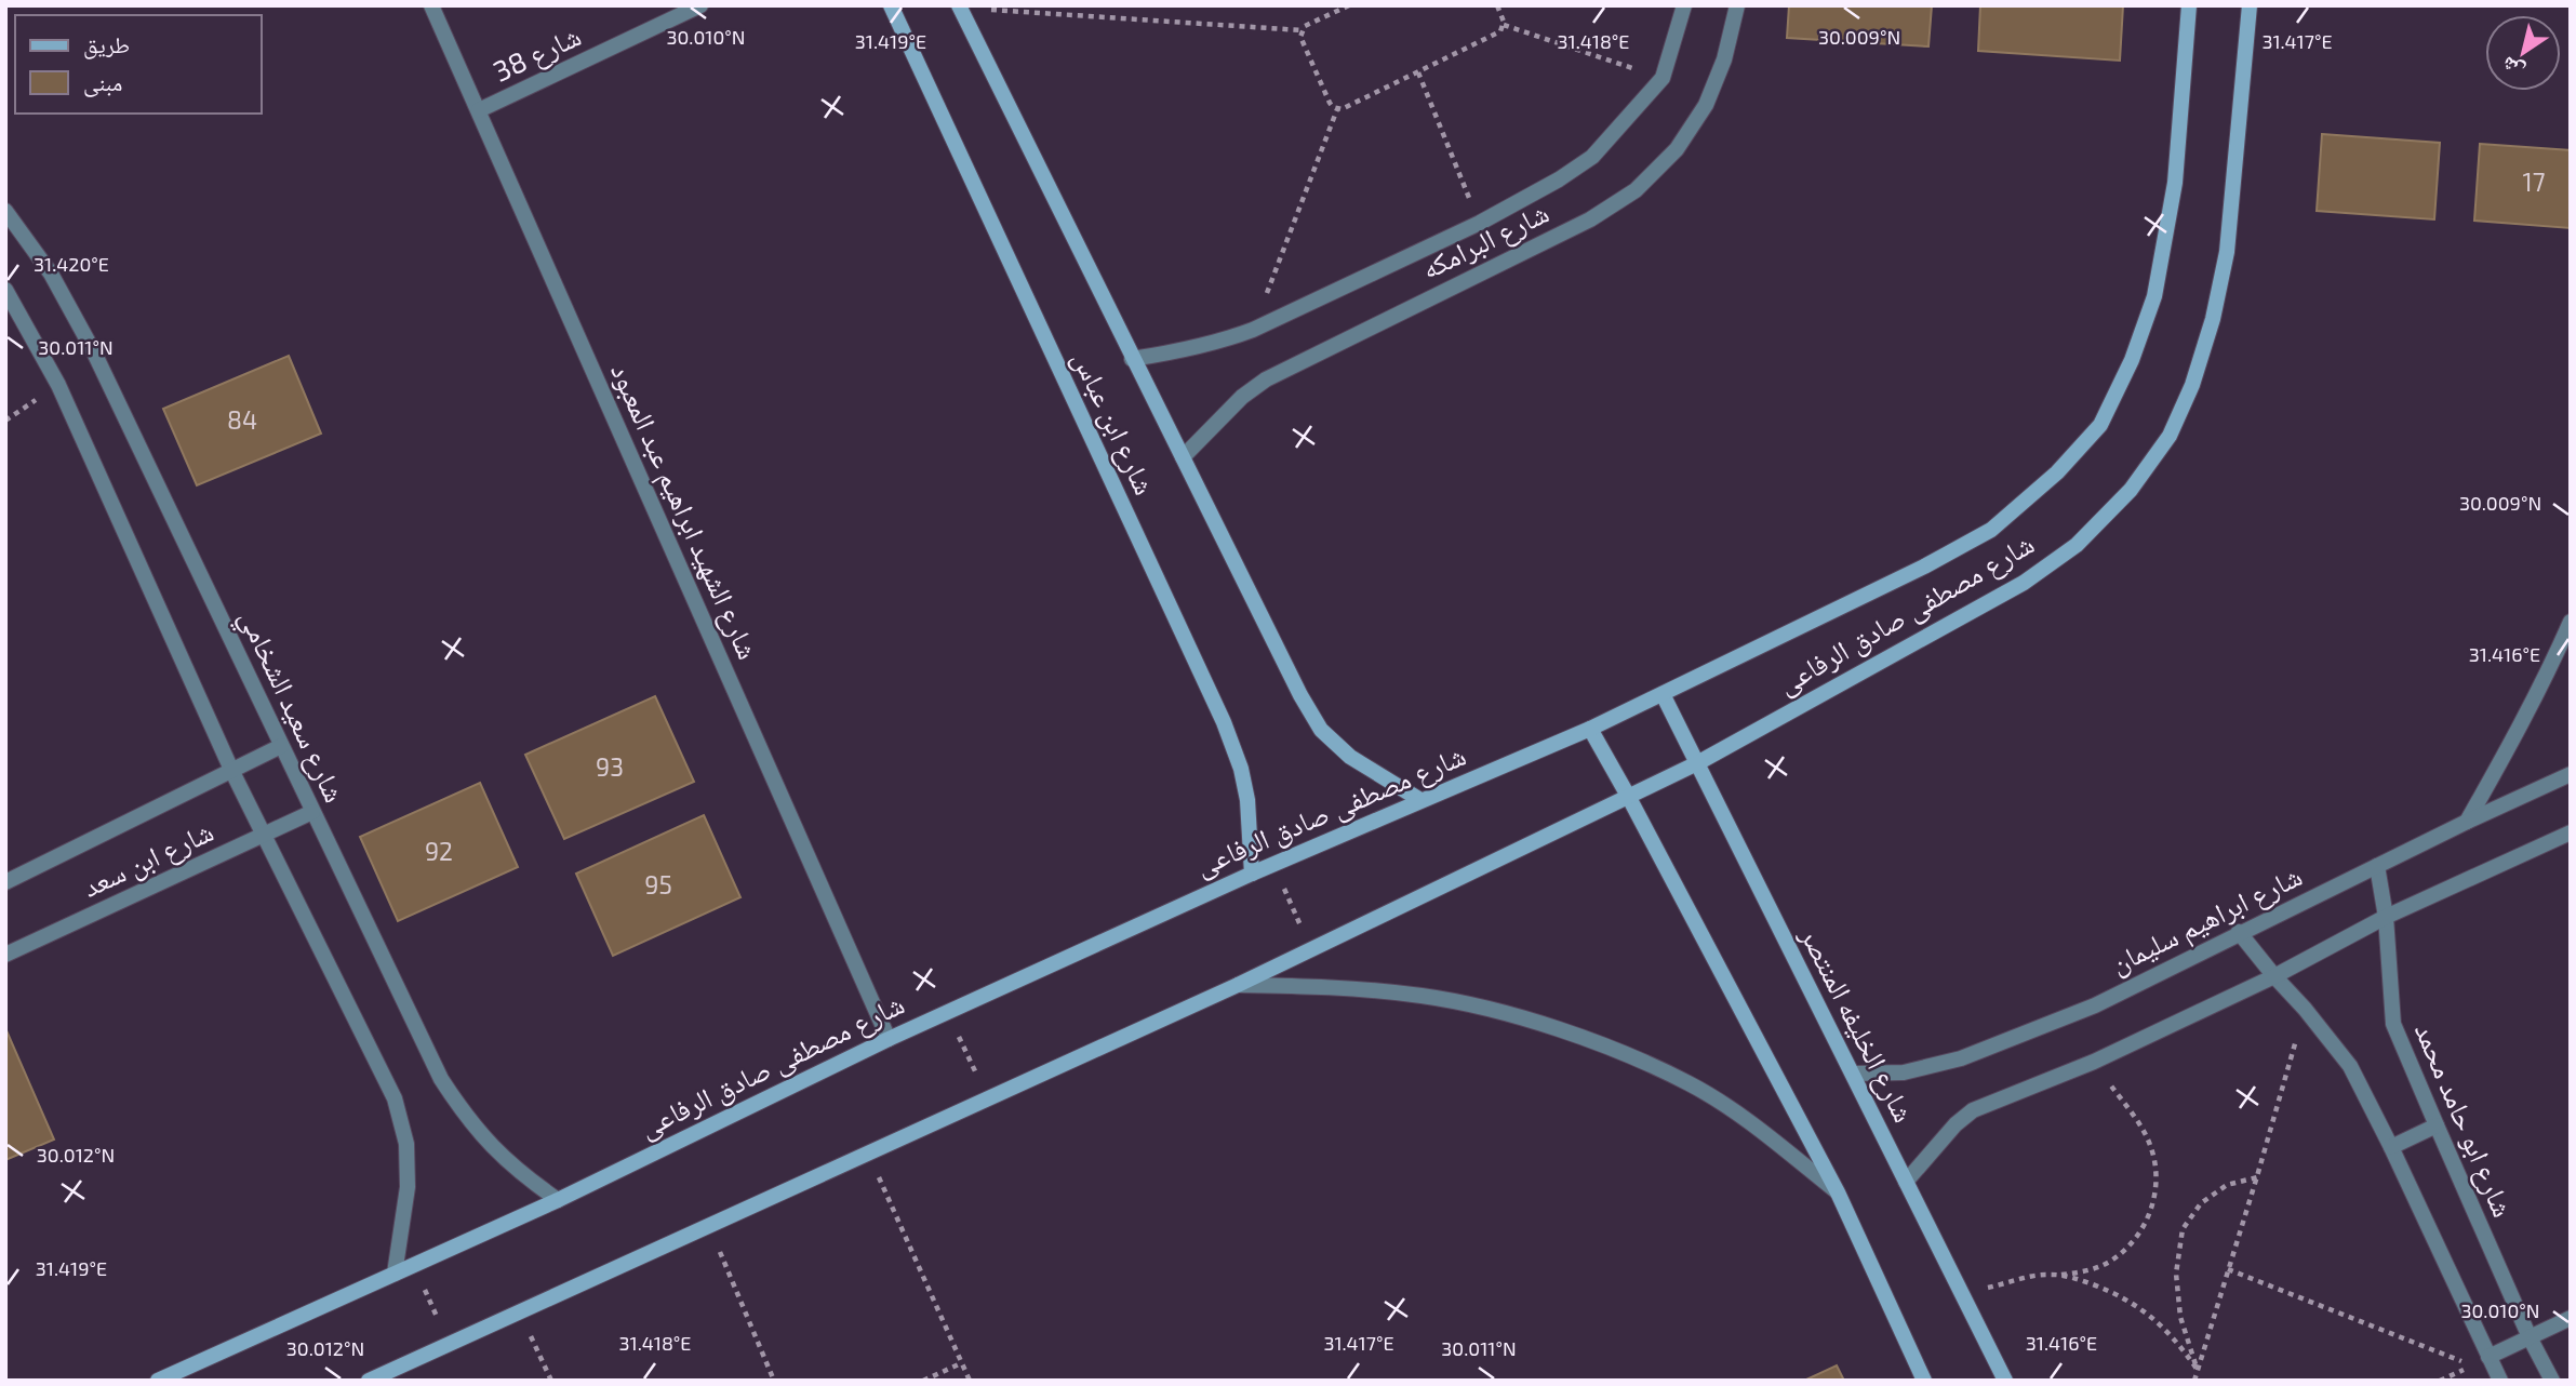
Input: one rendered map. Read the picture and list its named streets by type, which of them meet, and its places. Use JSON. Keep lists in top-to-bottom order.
{
  "streets": {
    "street": [
      "شارع 38",
      "شارع البرامكه",
      "شارع ابن عباس",
      "شارع الشهيد ابراهيم عبد المعبود",
      "شارع مصطفى صادق الرفاعى",
      "شارع سعيد الشخامي",
      "شارع ابن سعد",
      "شارع ابراهيم سليمان",
      "شارع الخليفه المنتصر",
      "شارع ابو حامد محمد"
    ]
  },
  "crossings": [
    ["شارع 38", "شارع الشهيد ابراهيم عبد المعبود"],
    ["شارع البرامكه", "شارع ابن عباس"],
    ["شارع ابن عباس", "شارع مصطفى صادق الرفاعى"],
    ["شارع الشهيد ابراهيم عبد المعبود", "شارع مصطفى صادق الرفاعى"],
    ["شارع مصطفى صادق الرفاعى", "شارع سعيد الشخامي"],
    ["شارع مصطفى صادق الرفاعى", "شارع الخليفه المنتصر"],
    ["شارع سعيد الشخامي", "شارع ابن سعد"],
    ["شارع ابراهيم سليمان", "شارع الخليفه المنتصر"],
    ["شارع ابراهيم سليمان", "شارع ابو حامد محمد"]
  ],
  "house_numbers": [
    "17",
    "84",
    "93",
    "92",
    "95"
  ],
  "legend": ["طريق", "مبنى"],
  "north": "bottom left",
  "coordinates": [
    "30.010°N",
    "30.009°N",
    "31.419°E",
    "31.418°E",
    "31.417°E",
    "31.420°E",
    "30.011°N",
    "31.416°E",
    "30.012°N"
  ]
}
